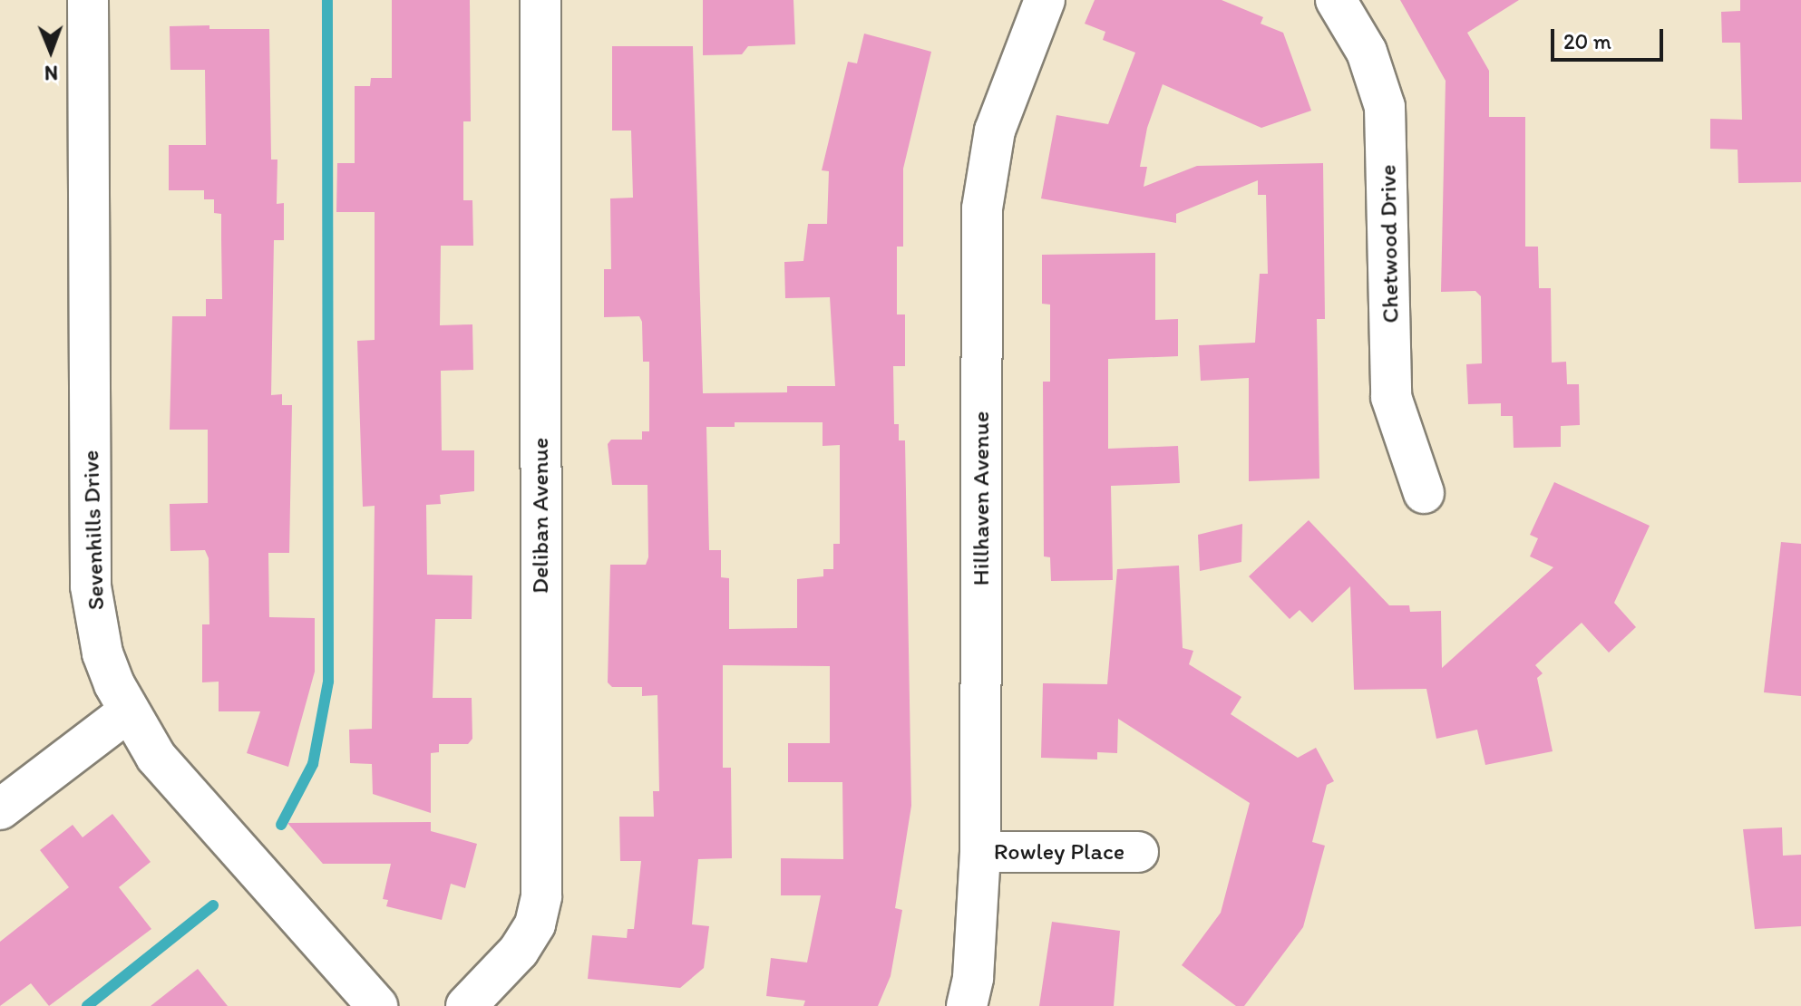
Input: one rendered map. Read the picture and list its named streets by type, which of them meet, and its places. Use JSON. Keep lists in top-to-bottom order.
{
  "streets": {
    "street": [
      "Chetwood Drive",
      "Hillhaven Avenue",
      "Deliban Avenue",
      "Sevenhills Drive",
      "Rowley Place"
    ]
  },
  "crossings": [
    ["Hillhaven Avenue", "Rowley Place"]
  ],
  "scale_bar": "20 m",
  "north": "bottom"
}
